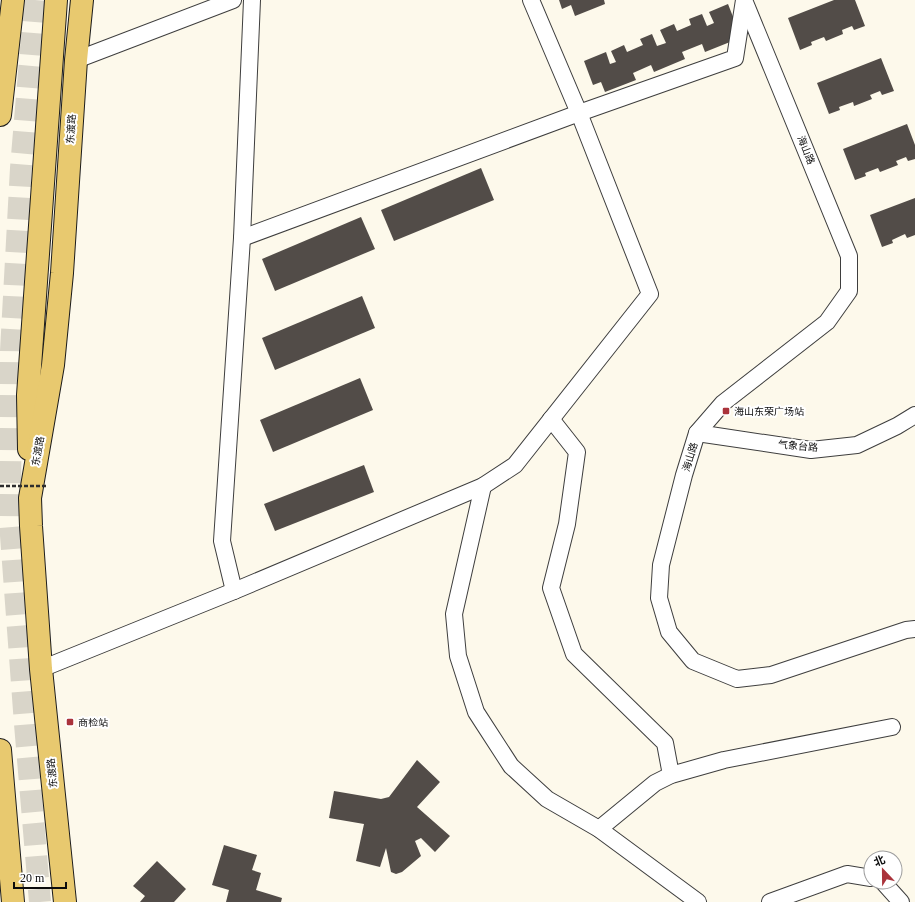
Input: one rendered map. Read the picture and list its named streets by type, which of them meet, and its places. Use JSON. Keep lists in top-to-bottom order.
{
  "streets": {
    "main road": ["东渡路"],
    "street": ["海山路", "气象台路"]
  },
  "crossings": [
    ["海山路", "气象台路"]
  ],
  "places": {
    "transit": ["海山东荣广场站", "商检站"]
  },
  "scale_bar": "20 m",
  "north": "top"
}
